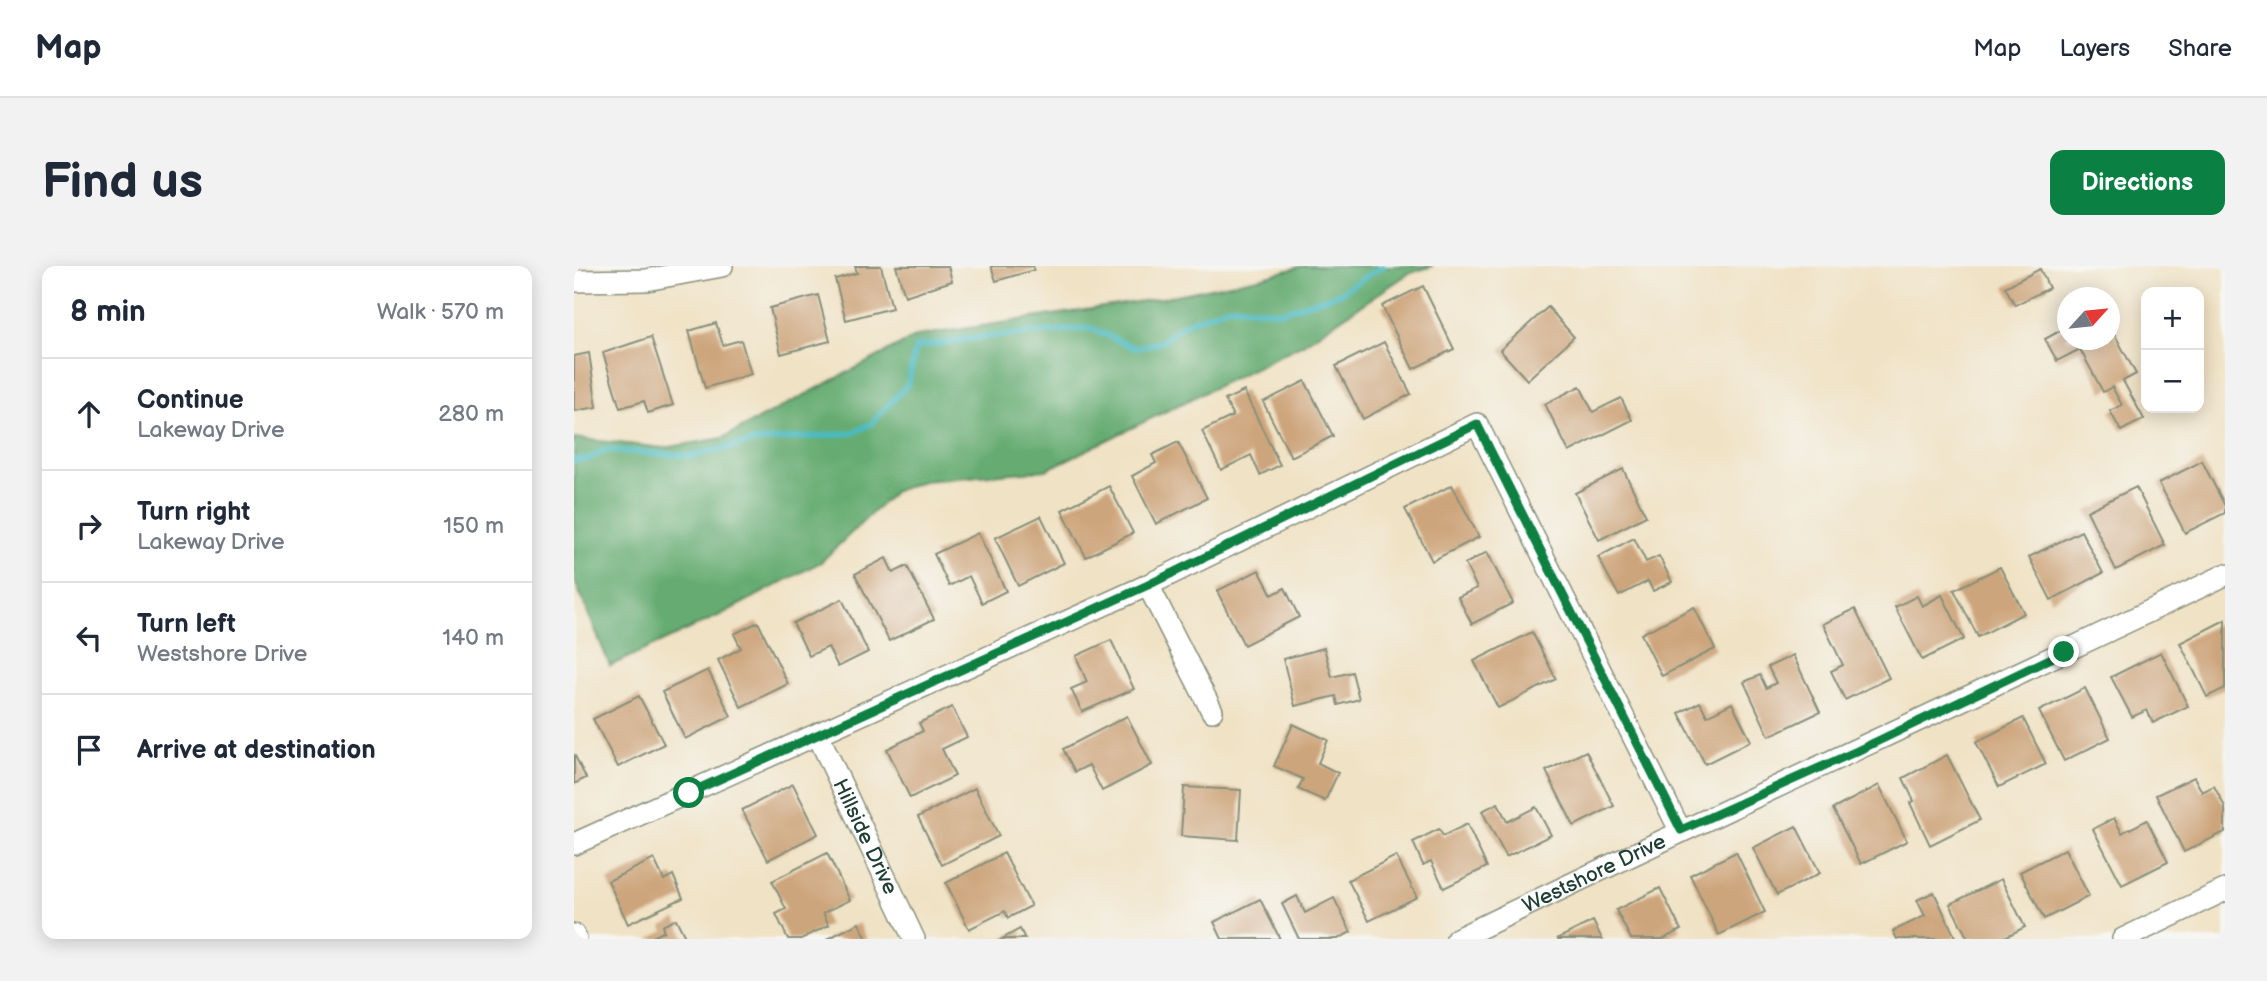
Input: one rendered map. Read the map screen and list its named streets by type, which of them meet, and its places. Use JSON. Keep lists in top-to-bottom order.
{
  "streets": {
    "street": ["Hillside Drive", "Westshore Drive"]
  },
  "north": "top right",
  "page": {
    "header": "Map",
    "nav": ["Map", "Layers", "Share"],
    "buttons": "Directions",
    "title": "Find us",
    "heading": ["8 min", "Walk · 570 m"],
    "map_buttons": ["+", "−"],
    "list": [
      ["Continue", "Lakeway Drive", "280 m"],
      ["Turn right", "Lakeway Drive", "150 m"],
      ["Turn left", "Westshore Drive", "140 m"],
      "Arrive at destination"
    ]
  }
}
